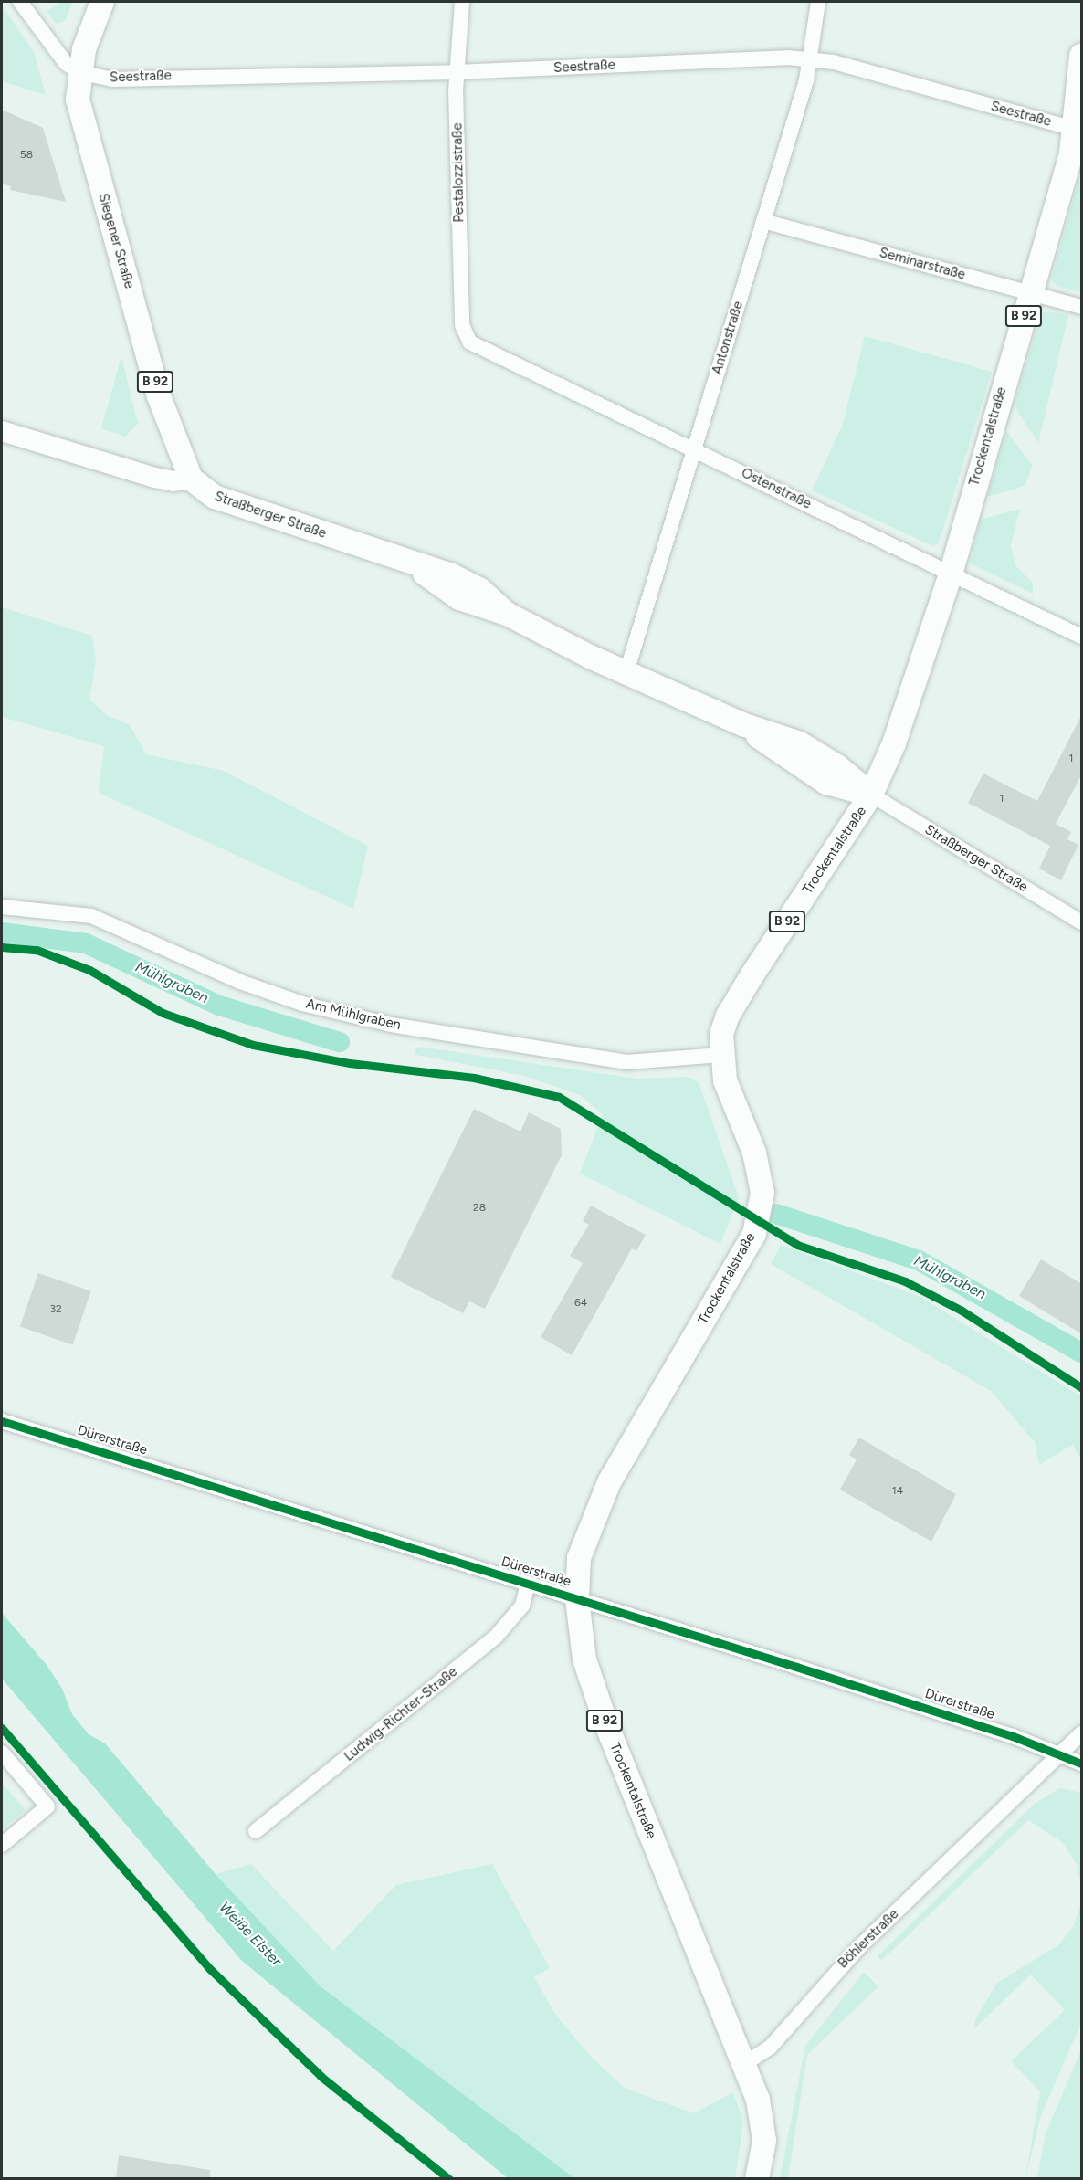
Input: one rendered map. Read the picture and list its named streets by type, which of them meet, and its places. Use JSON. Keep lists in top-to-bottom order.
{
  "streets": {
    "main road": [
      "Siegener Straße",
      "B 92",
      "Trockentalstraße",
      "Straßberger Straße"
    ],
    "street": [
      "Seestraße",
      "Pestalozzistraße",
      "Seminarstraße",
      "Antonstraße",
      "Ostenstraße",
      "Am Mühlgraben",
      "Dürerstraße",
      "Ludwig-Richter-Straße",
      "Böhlerstraße"
    ]
  },
  "crossings": [
    ["Seestraße", "Pestalozzistraße"],
    ["Seestraße", "Siegener Straße"],
    ["Seestraße", "Antonstraße"],
    ["Seestraße", "Trockentalstraße"],
    ["Pestalozzistraße", "Ostenstraße"],
    ["Siegener Straße", "Straßberger Straße"],
    ["Seminarstraße", "Antonstraße"],
    ["Seminarstraße", "Trockentalstraße"],
    ["B 92", "Trockentalstraße"],
    ["B 92", "Böhlerstraße"],
    ["Antonstraße", "Ostenstraße"],
    ["Antonstraße", "Straßberger Straße"],
    ["Trockentalstraße", "Ostenstraße"],
    ["Trockentalstraße", "Straßberger Straße"],
    ["Trockentalstraße", "Am Mühlgraben"],
    ["Trockentalstraße", "Dürerstraße"],
    ["Trockentalstraße", "Böhlerstraße"],
    ["Dürerstraße", "Ludwig-Richter-Straße"],
    ["Dürerstraße", "Böhlerstraße"]
  ],
  "water": ["Mühlgraben", "Weiße Elster"],
  "house_numbers": [
    "58",
    "1",
    "1",
    "28",
    "64",
    "32",
    "14"
  ]
}
